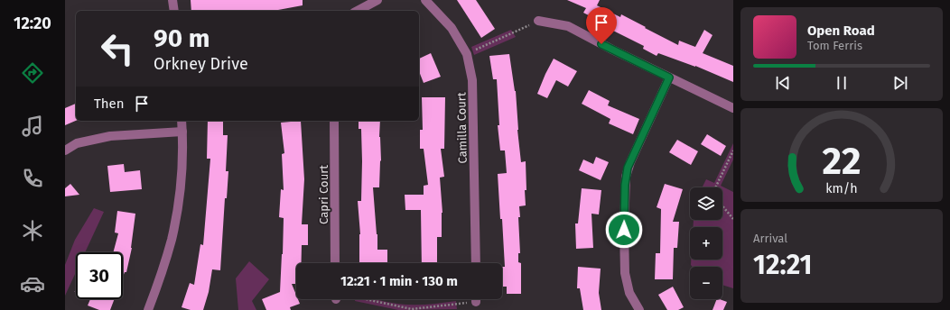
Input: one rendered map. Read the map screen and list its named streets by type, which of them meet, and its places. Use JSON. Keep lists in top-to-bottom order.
{
  "streets": {
    "street": ["Camilla Court", "Capri Court"]
  },
  "page": {
    "tabs": "12:20",
    "turn": ["90 m", "Orkney Drive"],
    "song": ["Open Road", "Tom Ferris"],
    "then": "Then",
    "map_buttons": ["+", "−"],
    "tile": ["Arrival", "12:21"],
    "limit": "30",
    "trip": "12:21 · 1 min · 130 m",
    "gauge": ["22", "km/h"]
  }
}
